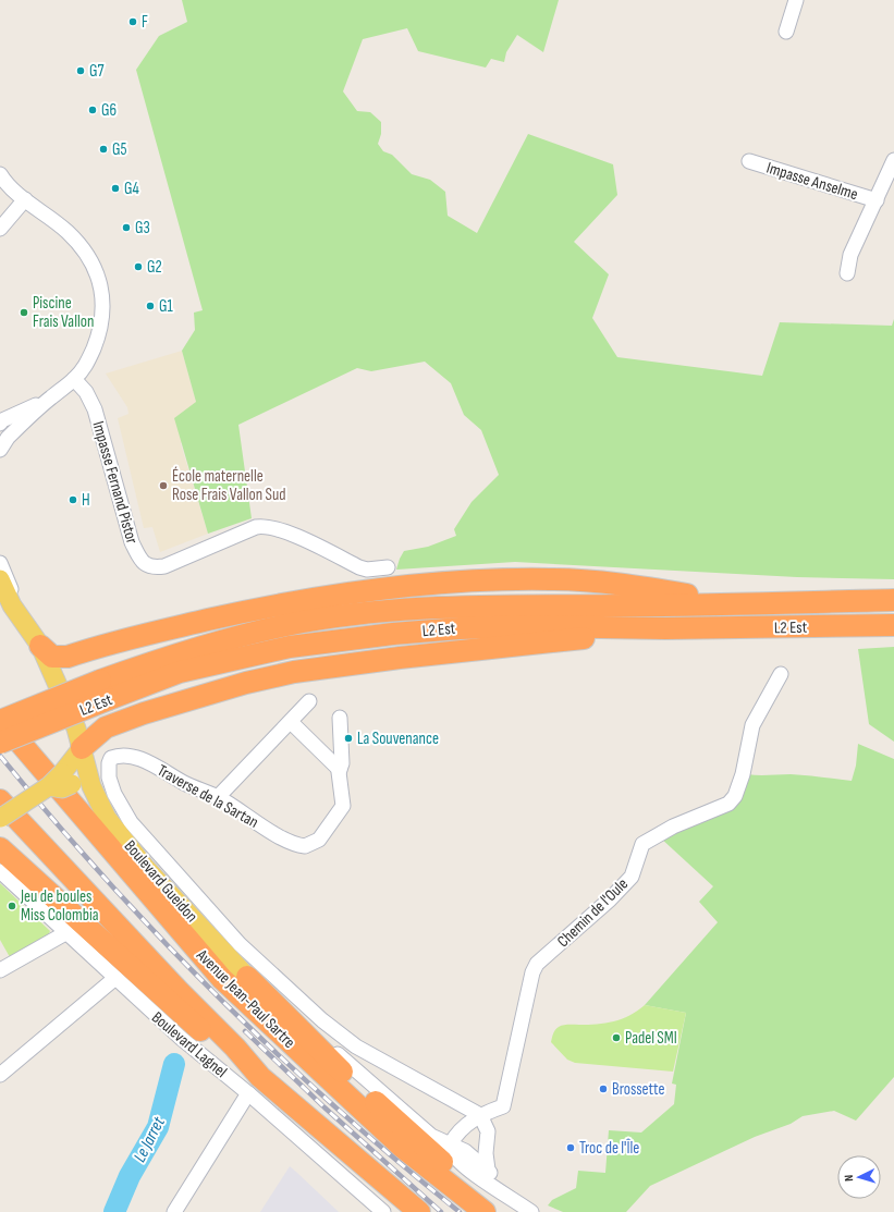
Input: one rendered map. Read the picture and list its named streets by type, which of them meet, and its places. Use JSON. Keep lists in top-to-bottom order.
{
  "streets": {
    "highway": ["L2 Est", "Avenue Jean-Paul Sartre"],
    "main road": ["Boulevard Gueidon"],
    "street": [
      "Impasse Anselme",
      "Impasse Fernand Pistor",
      "Traverse de la Sartan",
      "Chemin de l'Oule",
      "Boulevard Lagnel"
    ]
  },
  "crossings": [
    ["L2 Est", "Avenue Jean-Paul Sartre"],
    ["Traverse de la Sartan", "Boulevard Gueidon"],
    ["Boulevard Gueidon", "Chemin de l'Oule"]
  ],
  "water": ["Le Jarret"],
  "places": [
    "F",
    "G7",
    "G6",
    "G5",
    "G4",
    "G3",
    "G2",
    "G1",
    "Piscine Frais Vallon",
    "École maternelle Rose Frais Vallon Sud",
    "H",
    "La Souvenance",
    "Jeu de boules Miss Colombia",
    "Padel SMI",
    "Brossette",
    "Troc de l'Île"
  ],
  "north": "left"
}
